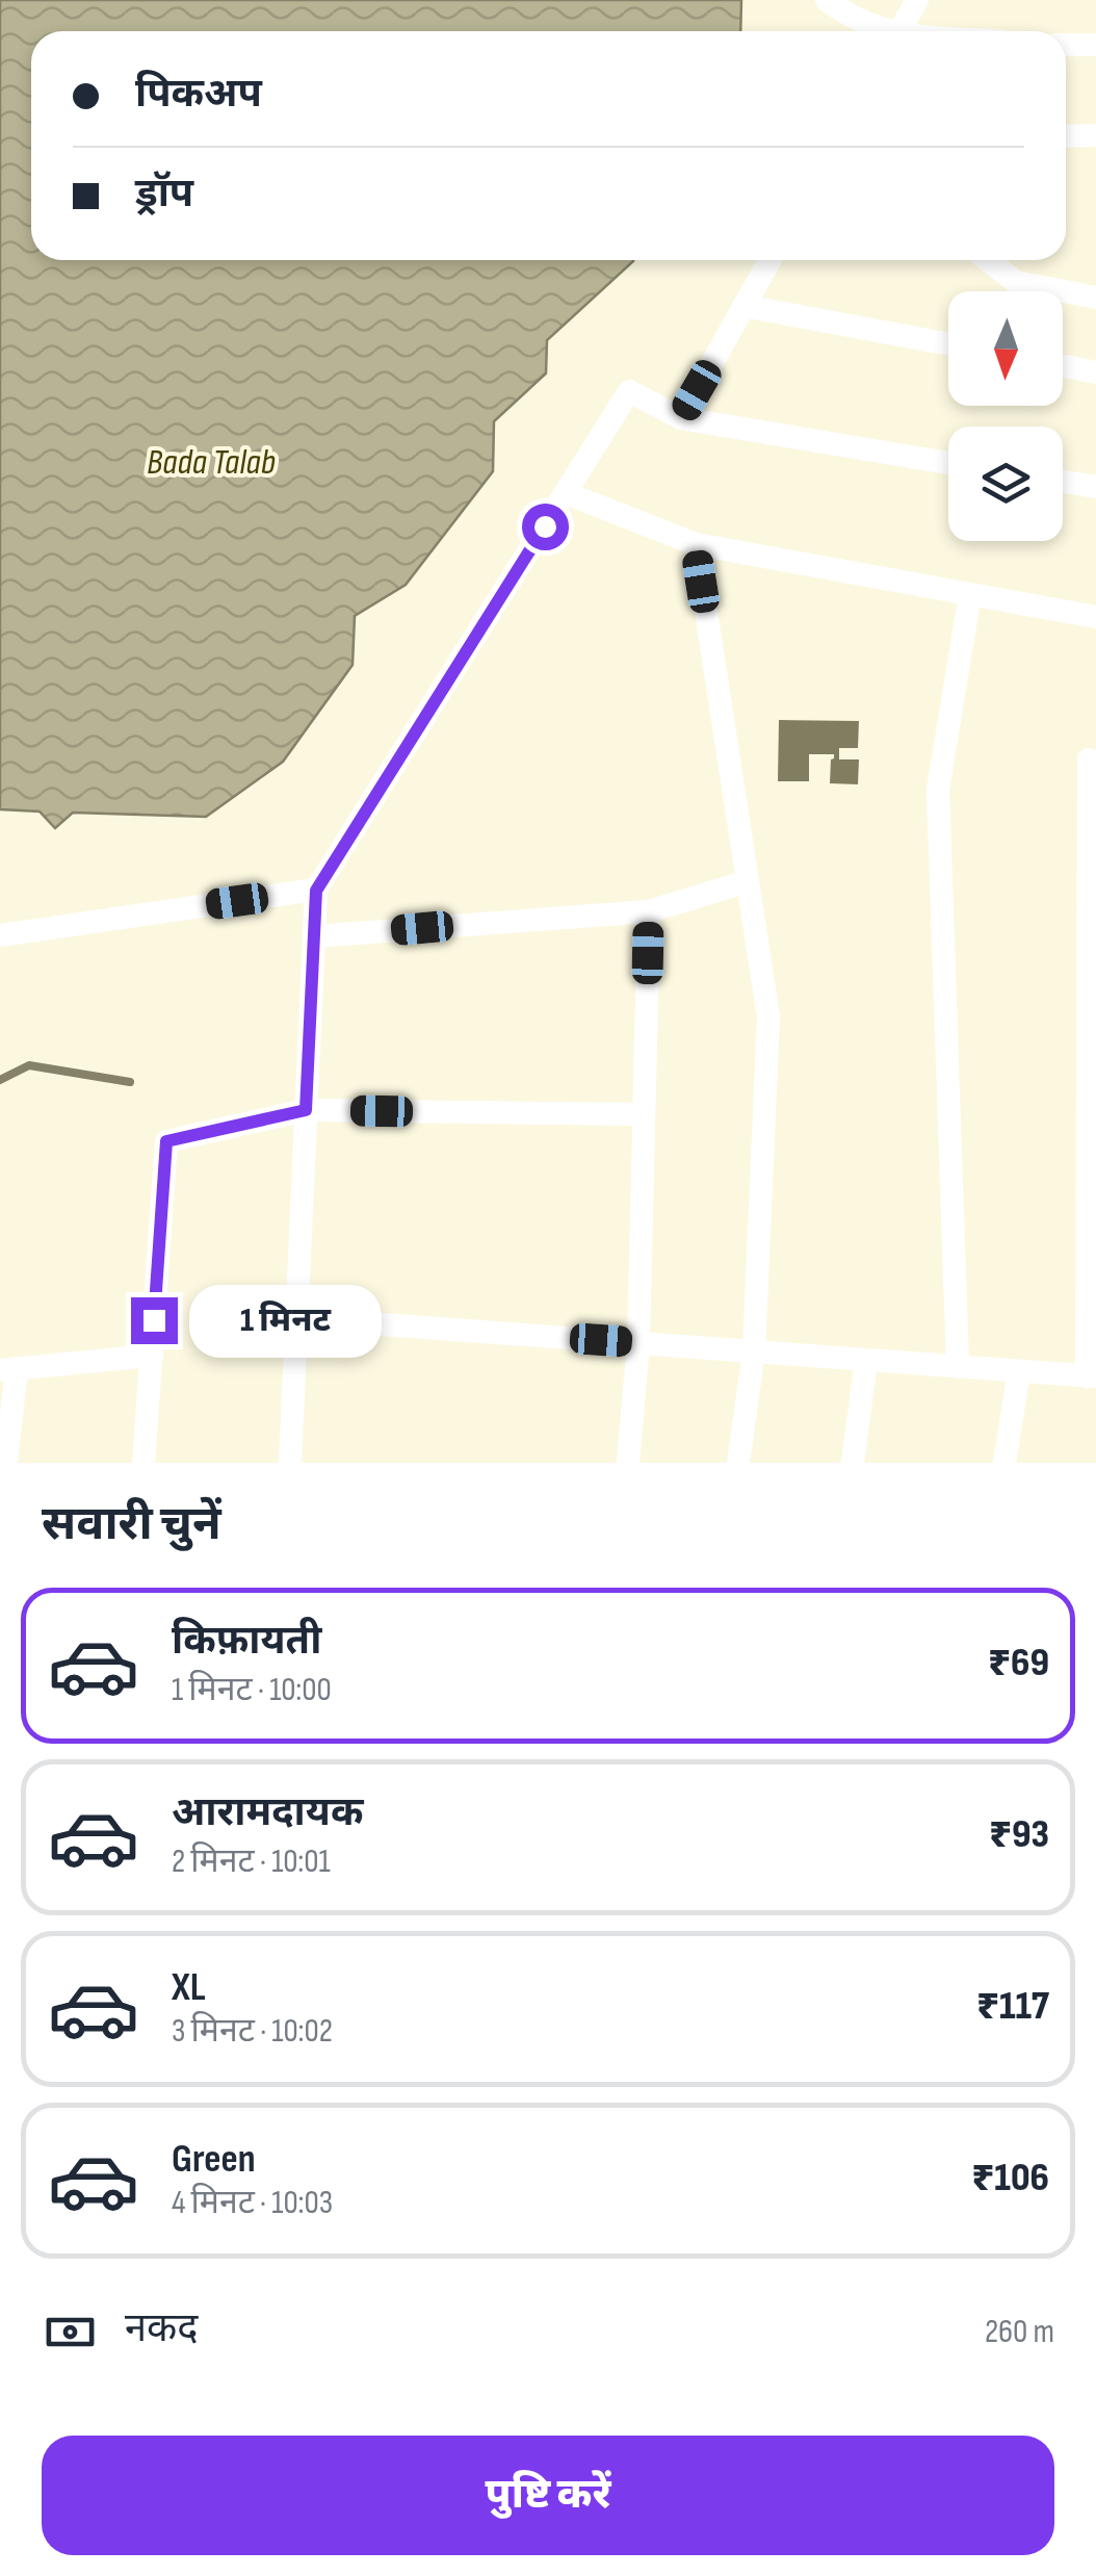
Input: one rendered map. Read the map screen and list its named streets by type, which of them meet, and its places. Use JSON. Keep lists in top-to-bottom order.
{
  "water": ["Bada Talab"],
  "north": "bottom",
  "page": {
    "banner": ["पिकअप", "ड्रॉप"],
    "bubble": "1 मिनट",
    "heading": "सवारी चुनें",
    "list": [
      {
        "name": "किफ़ायती",
        "note": "1 मिनट · 10:00",
        "value": "₹69"
      },
      {
        "name": "आरामदायक",
        "note": "2 मिनट · 10:01",
        "value": "₹93"
      },
      {
        "name": "XL",
        "note": "3 मिनट · 10:02",
        "value": "₹117"
      },
      {
        "name": "Green",
        "note": "4 मिनट · 10:03",
        "value": "₹106"
      }
    ],
    "pay": ["नकद", "260 m"],
    "buttons": "पुष्टि करें"
  }
}
